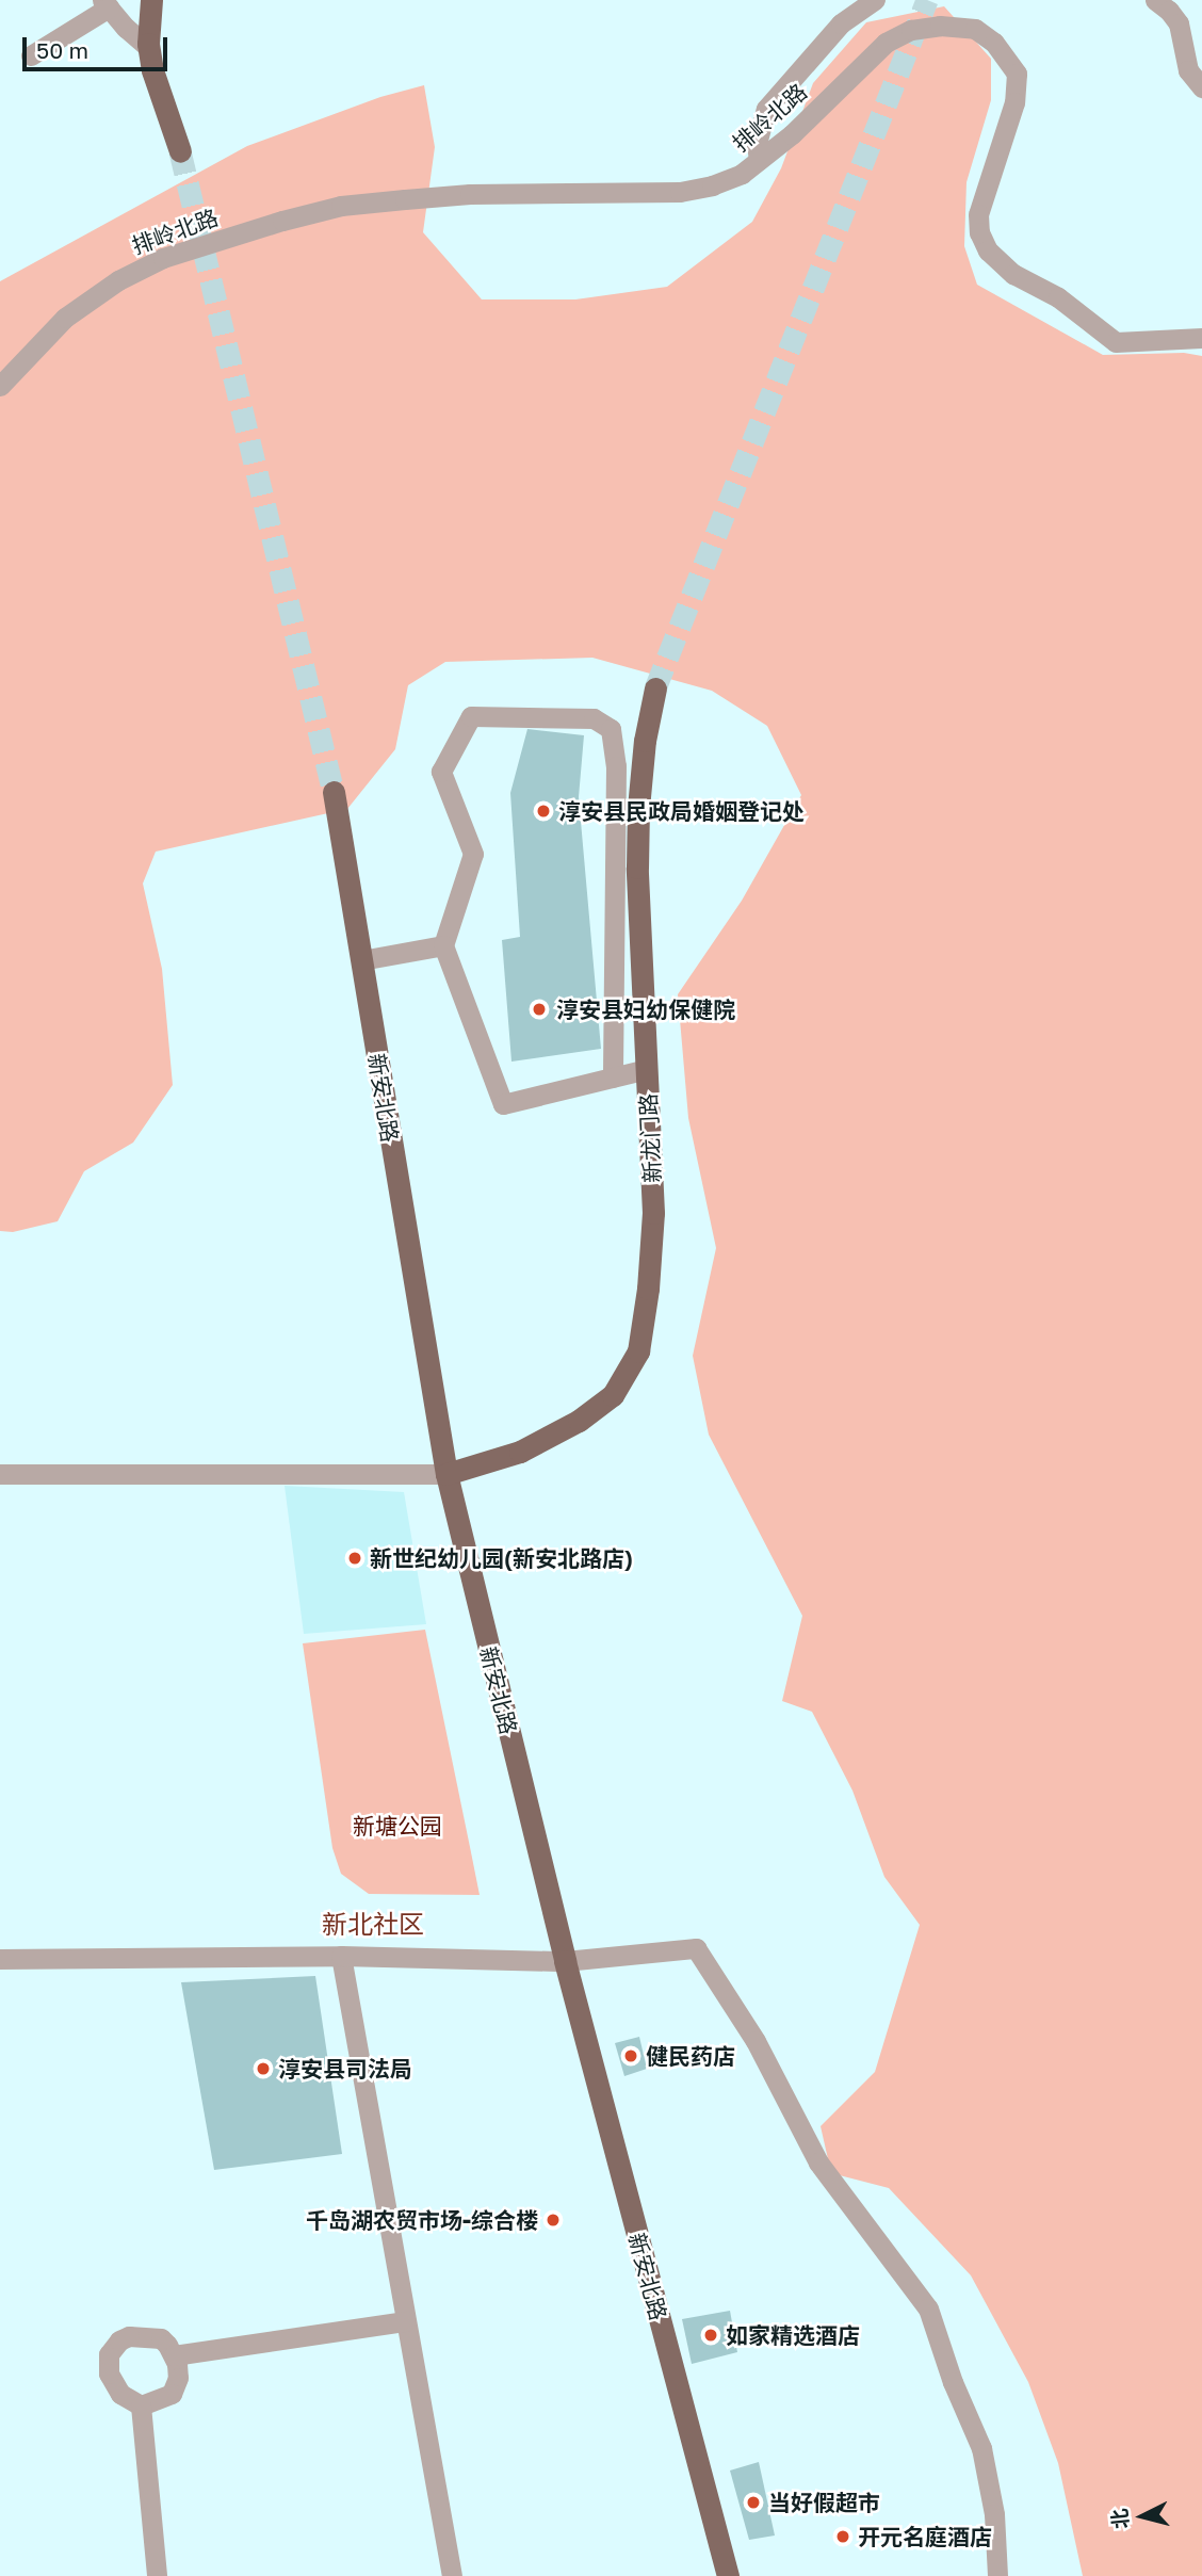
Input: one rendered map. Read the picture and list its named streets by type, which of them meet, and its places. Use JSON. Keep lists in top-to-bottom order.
{
  "streets": {
    "main road": ["新安北路", "新龙门路"],
    "street": ["排岭北路"]
  },
  "crossings": [
    ["新安北路", "新龙门路"]
  ],
  "districts": ["新北社区"],
  "parks": ["新塘公园"],
  "places": [
    "淳安县民政局婚姻登记处",
    "淳安县妇幼保健院",
    "新世纪幼儿园(新安北路店)",
    "健民药店",
    "淳安县司法局",
    "千岛湖农贸市场-综合楼",
    "如家精选酒店",
    "当好假超市",
    "开元名庭酒店"
  ],
  "scale_bar": "50 m",
  "north": "left"
}
